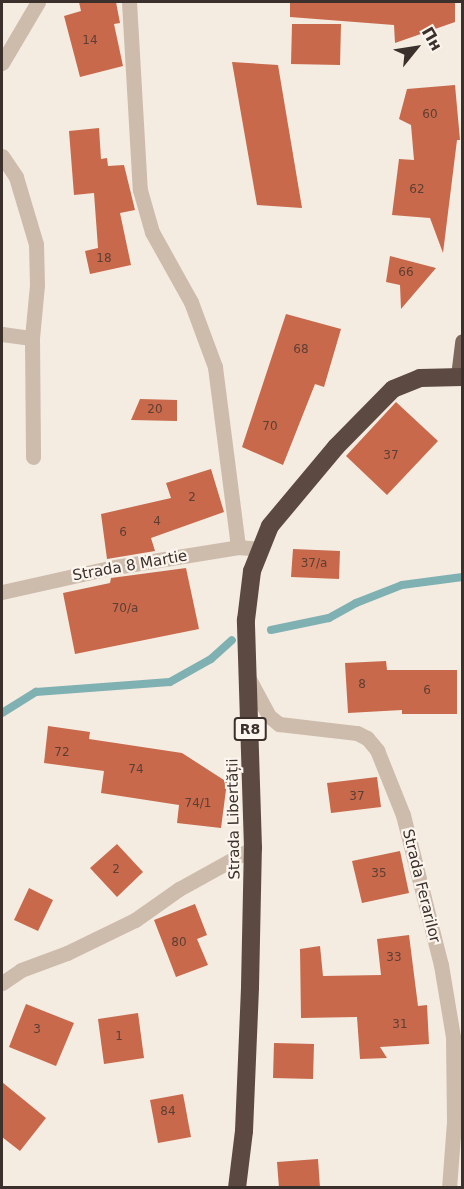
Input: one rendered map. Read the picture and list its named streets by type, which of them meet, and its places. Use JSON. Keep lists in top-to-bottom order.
{
  "streets": {
    "highway": ["R8", "Strada Libertății"],
    "street": ["Strada 8 Martie", "Strada Ferarilor"]
  },
  "crossings": [
    ["Strada 8 Martie", "Strada Libertății"],
    ["Strada Libertății", "Strada Ferarilor"]
  ],
  "house_numbers": [
    "14",
    "60",
    "62",
    "18",
    "66",
    "68",
    "20",
    "70",
    "37",
    "2",
    "4",
    "6",
    "37/a",
    "70/a",
    "8",
    "6",
    "72",
    "74",
    "37",
    "74/1",
    "2",
    "35",
    "80",
    "33",
    "31",
    "3",
    "1",
    "84"
  ],
  "north": "top right"
}
